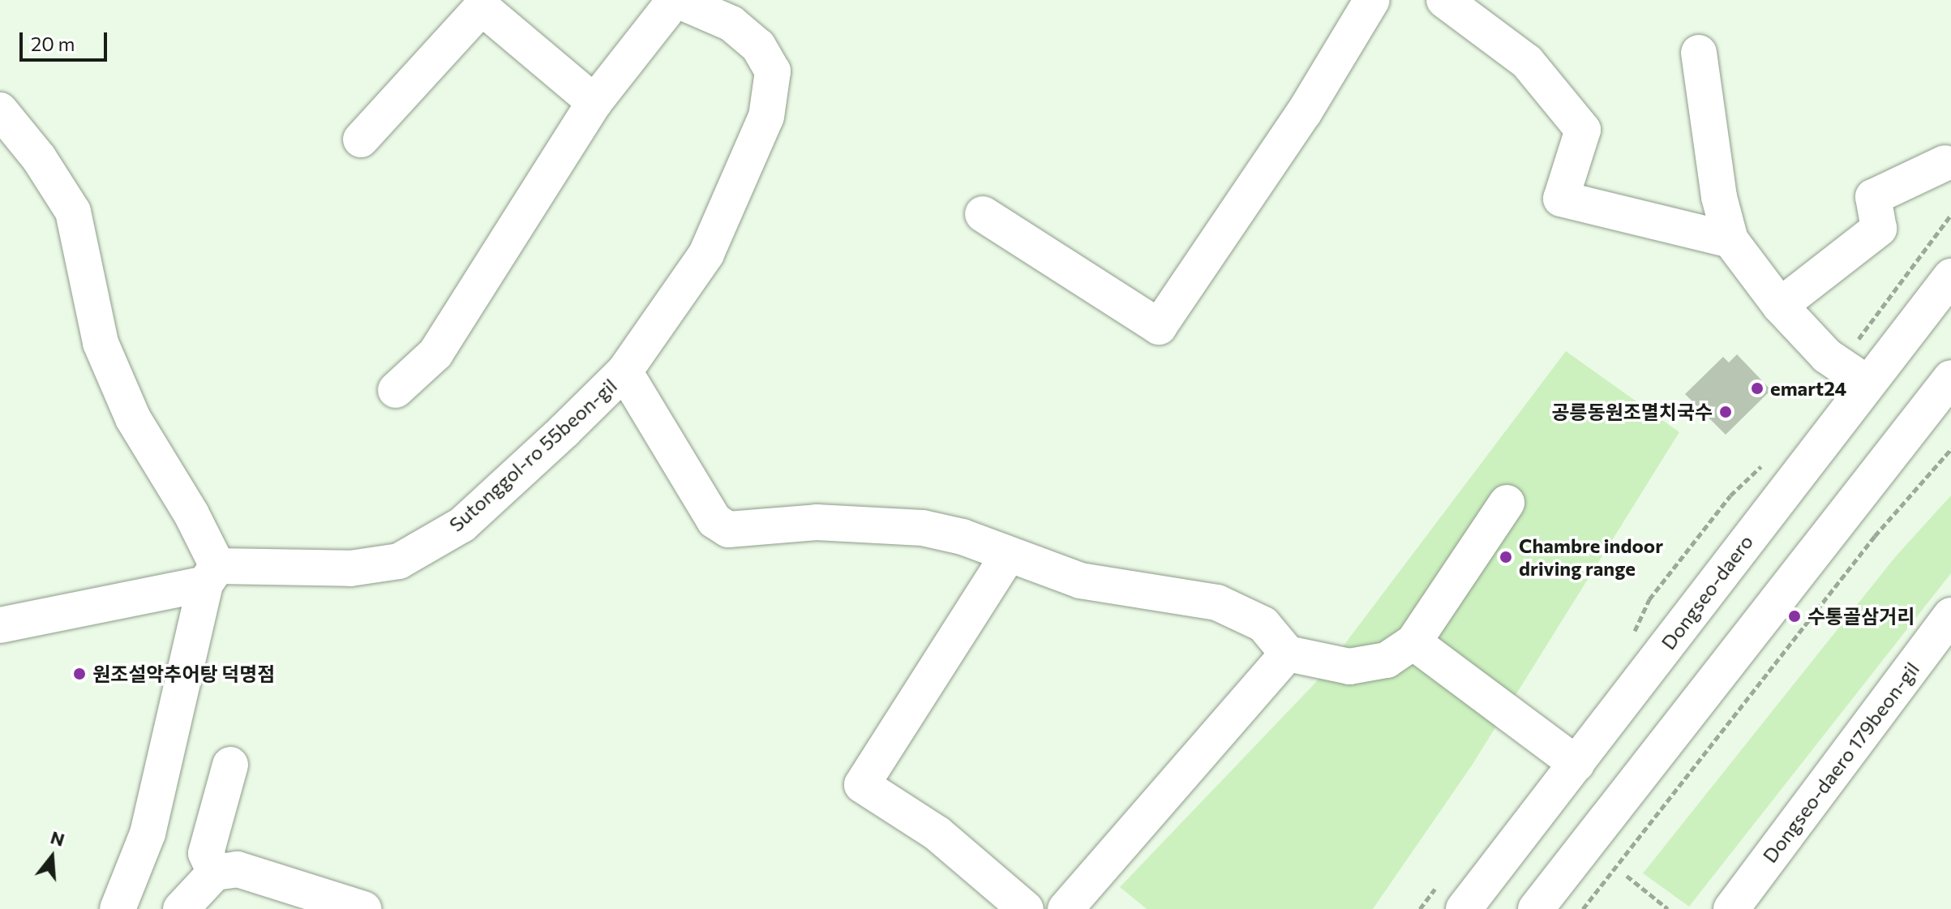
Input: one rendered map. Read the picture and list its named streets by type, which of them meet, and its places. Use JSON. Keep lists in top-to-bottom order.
{
  "streets": {
    "street": ["Sutonggol-ro 55beon-gil", "Dongseo-daero", "Dongseo-daero 179beon-gil"]
  },
  "places": [
    "emart24",
    "공릉동원조멸치국수",
    "Chambre indoor driving range",
    "수통골삼거리",
    "원조설악추어탕 덕명점"
  ],
  "scale_bar": "20 m",
  "north": "top"
}
